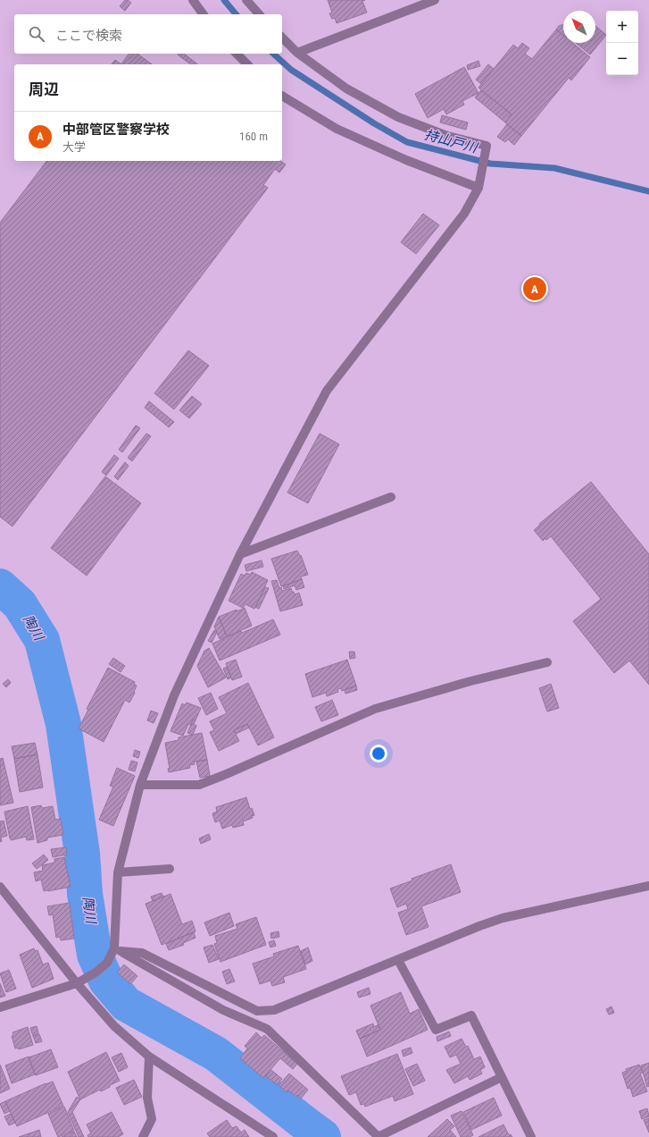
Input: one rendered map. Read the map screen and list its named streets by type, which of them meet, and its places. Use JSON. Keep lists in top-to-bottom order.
{
  "water": ["持山戸川", "陶川"],
  "north": "top left",
  "page": {
    "map_buttons": ["+", "−"],
    "search": "ここで検索",
    "heading": "周辺",
    "list": [
      {
        "mark": "A",
        "name": "中部管区警察学校",
        "note": "大学",
        "value": "160 m"
      }
    ],
    "pins": "A"
  }
}
